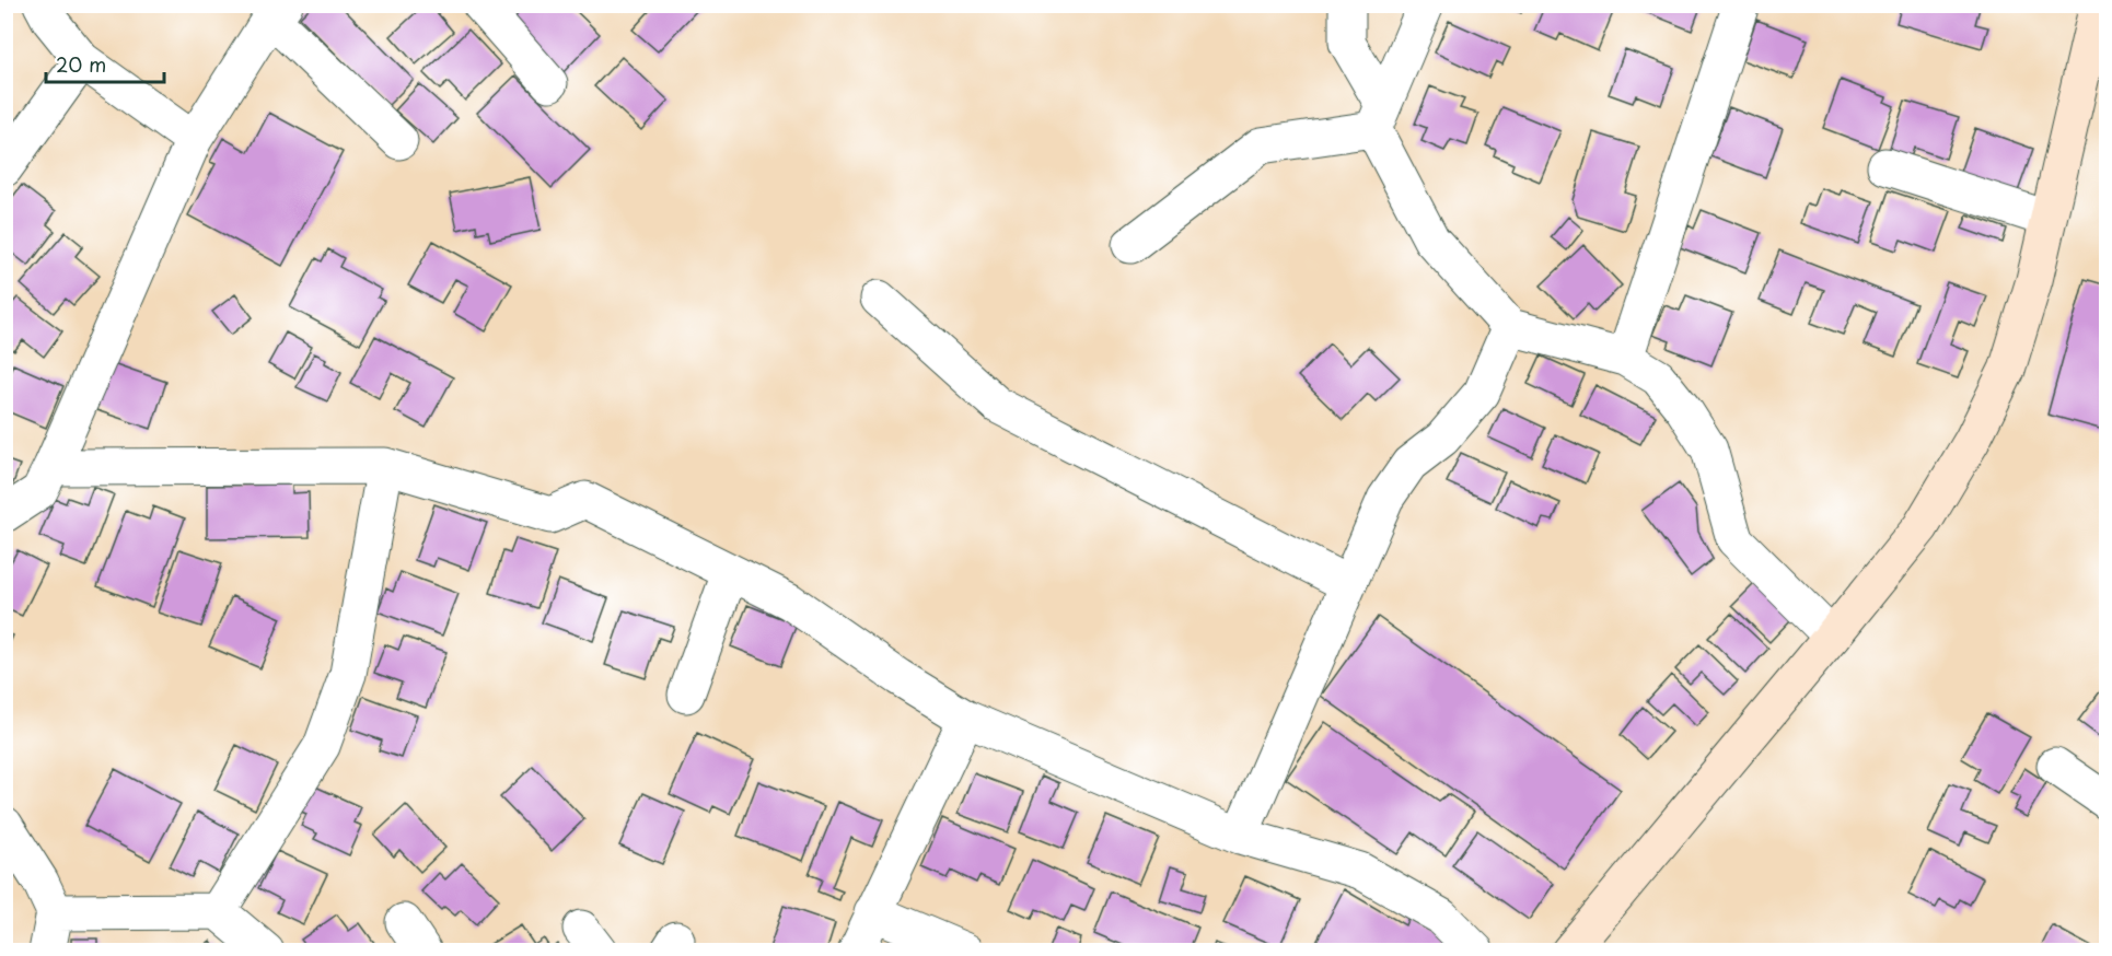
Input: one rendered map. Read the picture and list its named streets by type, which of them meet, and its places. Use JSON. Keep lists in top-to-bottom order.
{
  "scale_bar": "20 m"
}
